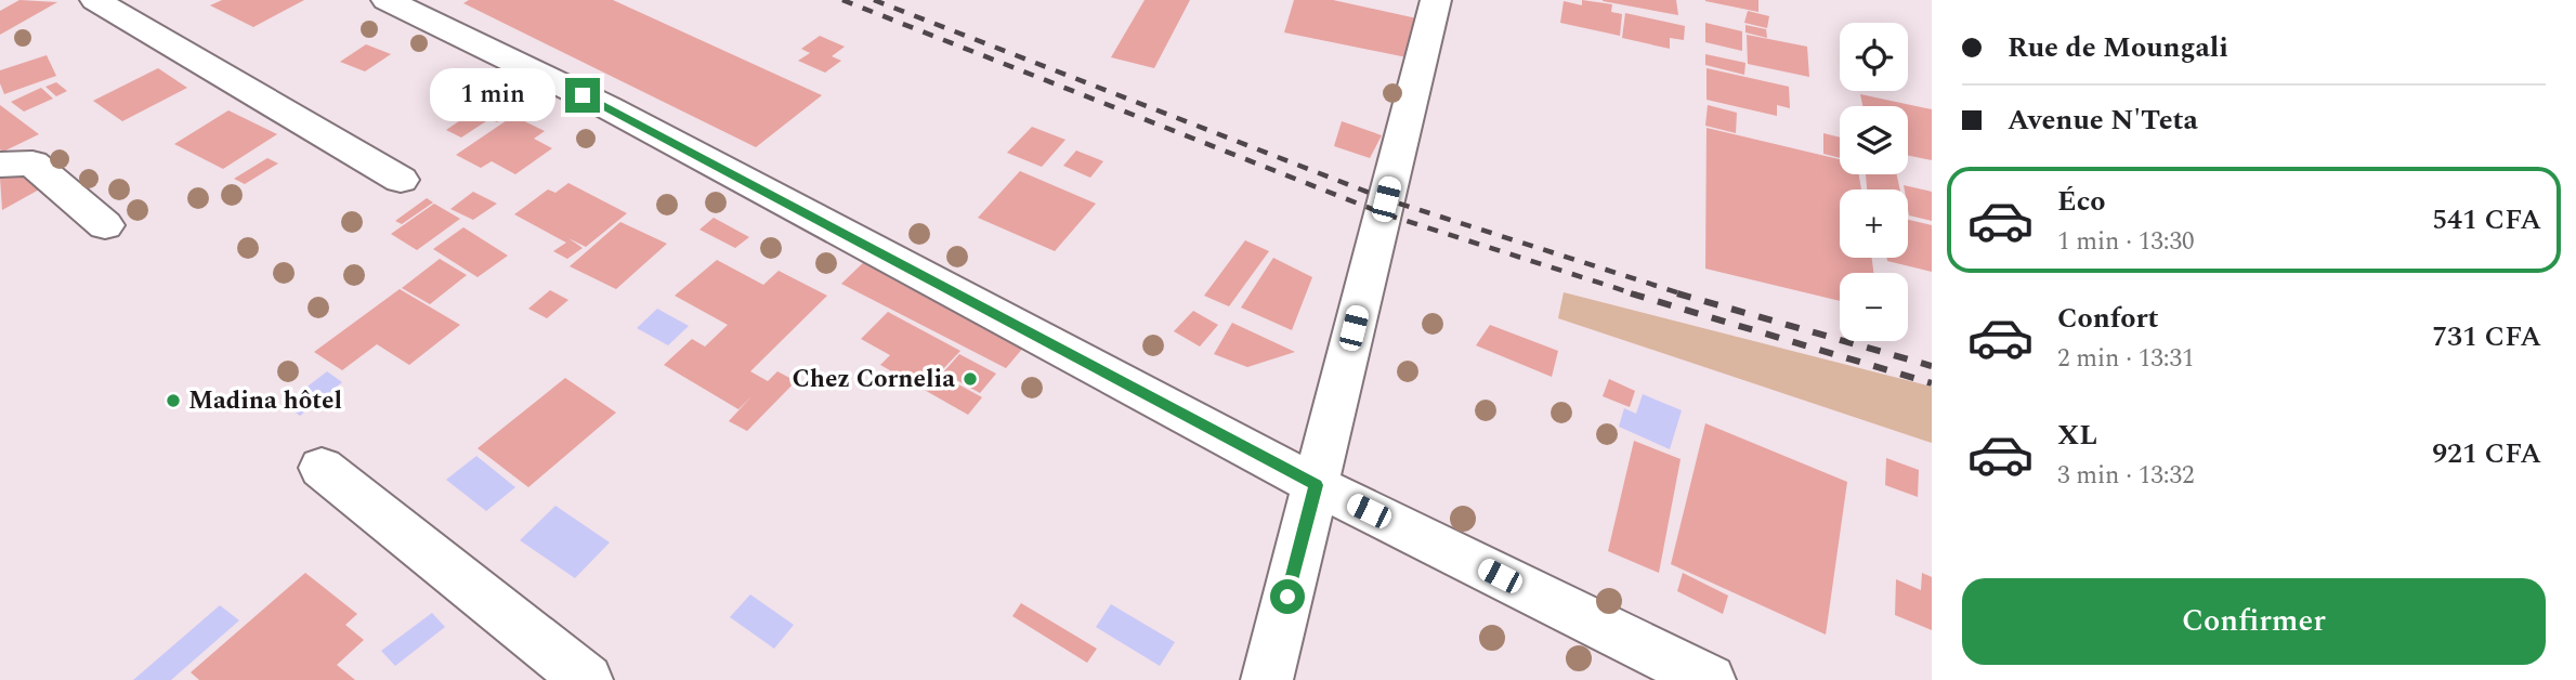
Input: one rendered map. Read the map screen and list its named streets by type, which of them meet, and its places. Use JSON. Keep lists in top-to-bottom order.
{
  "places": ["Chez Cornelia", "Madina hôtel"],
  "page": {
    "banner": ["Rue de Moungali", "Avenue N'Teta"],
    "map_buttons": ["+", "−"],
    "bubble": "1 min",
    "list": [
      {
        "name": "Éco",
        "note": "1 min · 13:30",
        "value": "541 CFA"
      },
      {
        "name": "Confort",
        "note": "2 min · 13:31",
        "value": "731 CFA"
      },
      {
        "name": "XL",
        "note": "3 min · 13:32",
        "value": "921 CFA"
      }
    ],
    "buttons": "Confirmer"
  }
}
